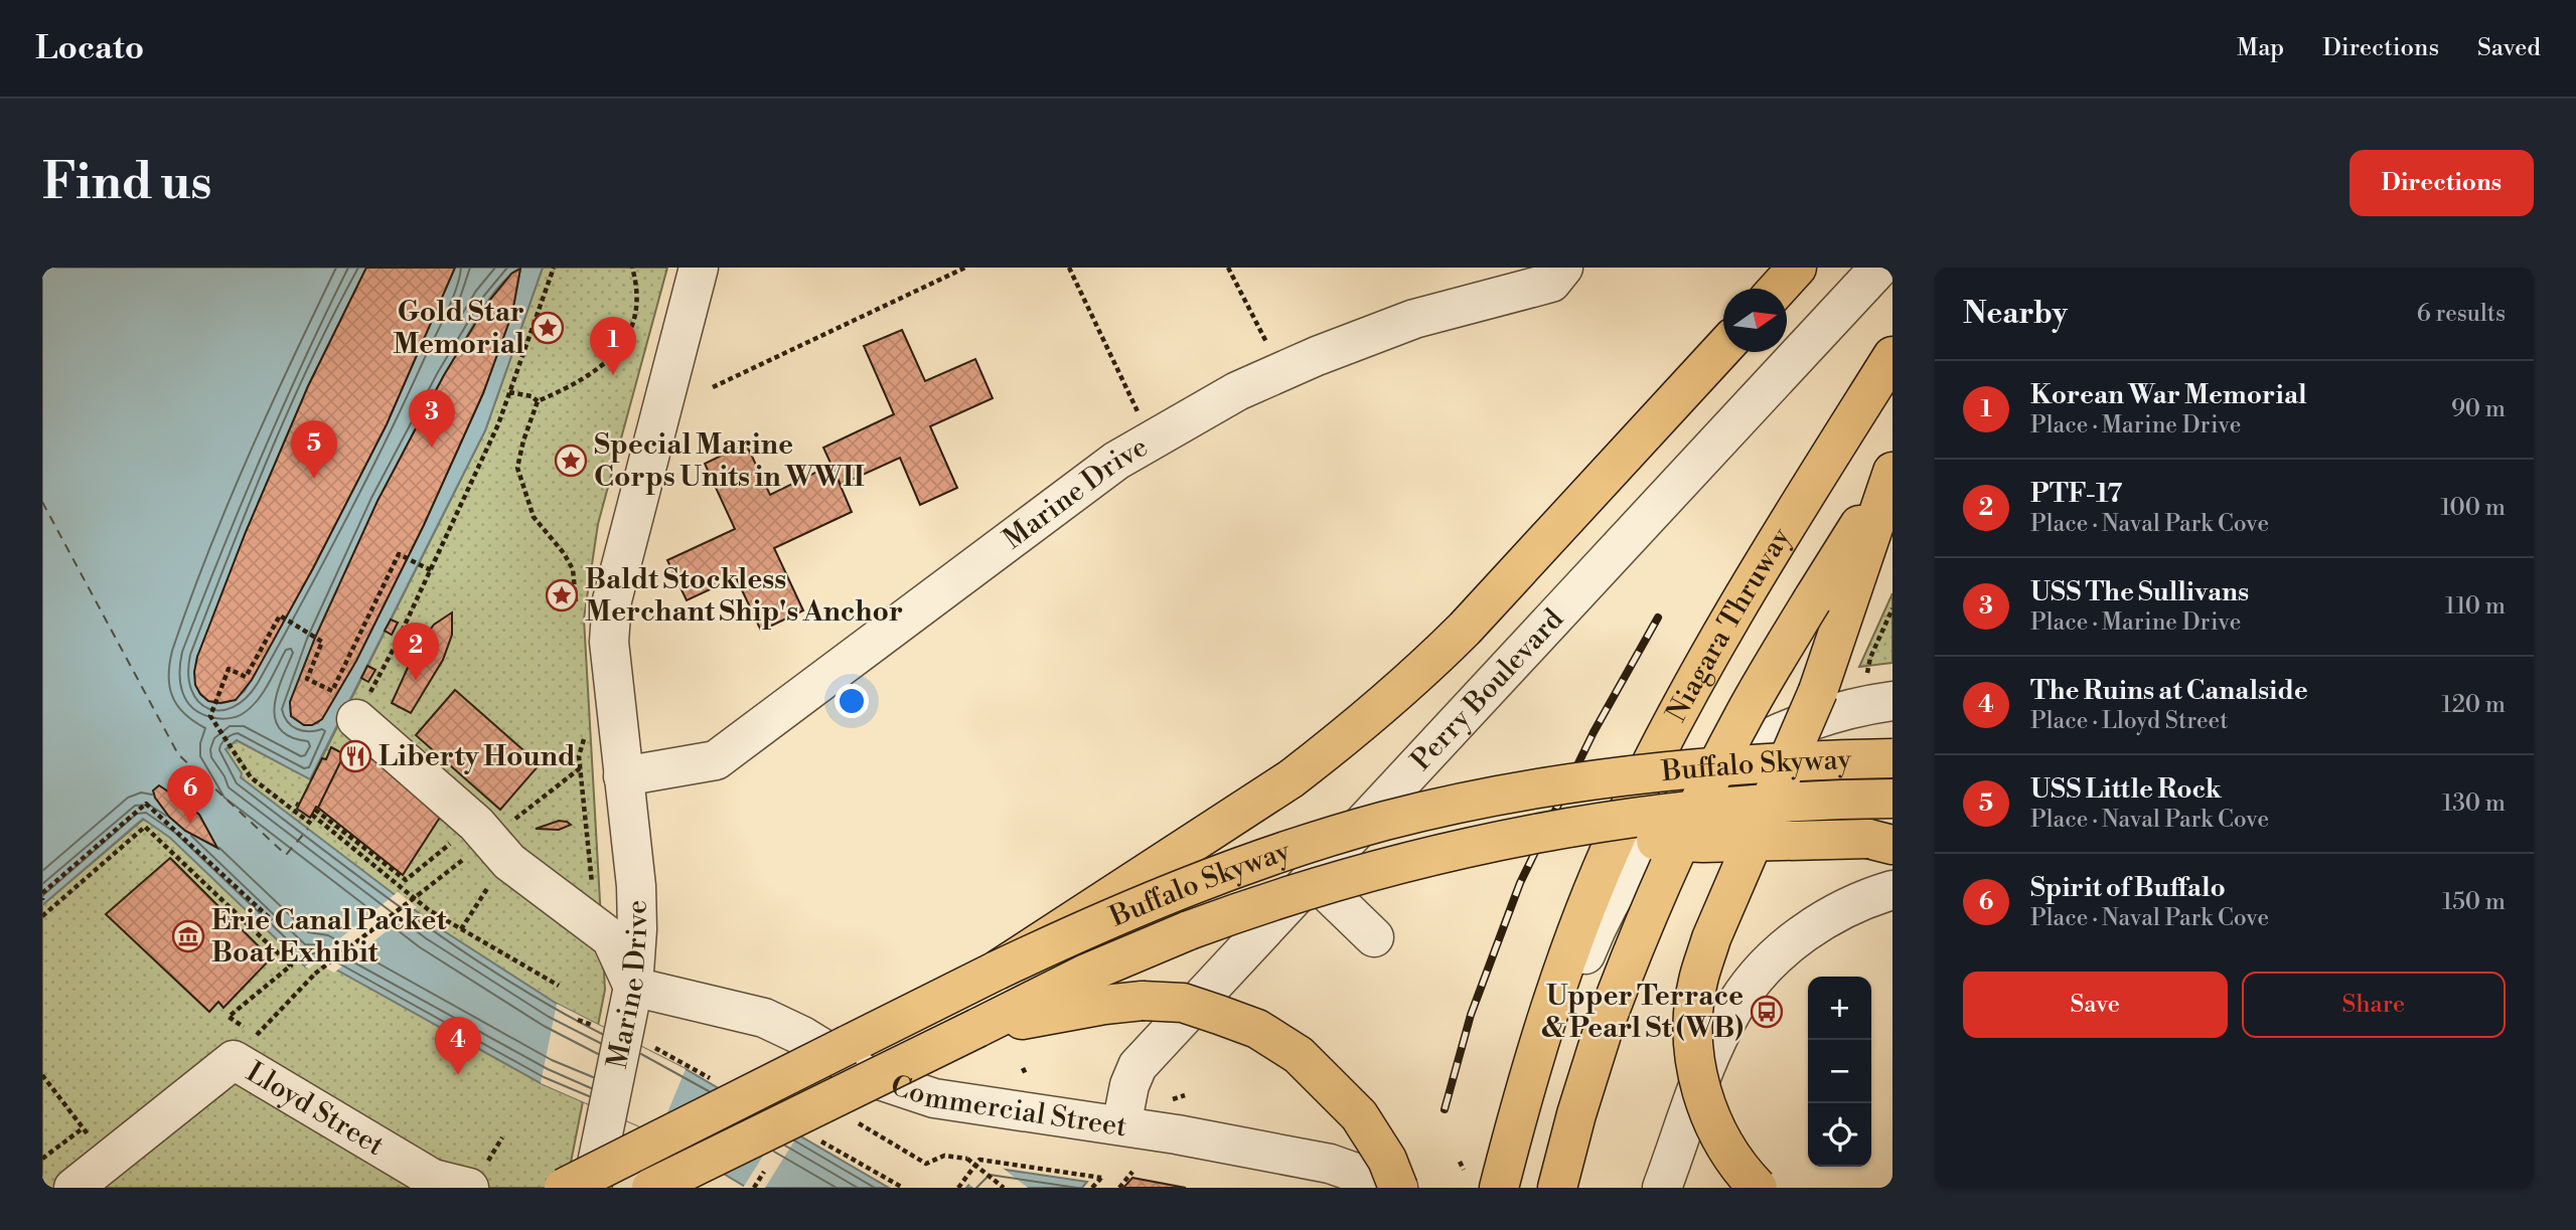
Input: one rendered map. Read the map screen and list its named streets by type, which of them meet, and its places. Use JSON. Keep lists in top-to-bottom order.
{
  "streets": {
    "highway": ["Niagara Thruway", "Buffalo Skyway"],
    "street": [
      "Marine Drive",
      "Perry Boulevard",
      "Commercial Street",
      "Lloyd Street"
    ]
  },
  "crossings": [
    ["Marine Drive", "Commercial Street"],
    ["Perry Boulevard", "Commercial Street"]
  ],
  "places": {
    "place": ["Gold Star Memorial", "Special Marine Corps Units in WWII", "Baldt Stockless Merchant Ship's Anchor"],
    "restaurant": ["Liberty Hound"],
    "museum": ["Erie Canal Packet Boat Exhibit"],
    "bus stop": ["Upper Terrace & Pearl St (WB)"]
  },
  "north": "right",
  "page": {
    "header": "Locato",
    "nav": ["Map", "Directions", "Saved"],
    "buttons": [
      "Directions",
      ["Save", "Share"]
    ],
    "title": "Find us",
    "heading": ["Nearby", "6 results"],
    "pins": [
      "1",
      "3",
      "5",
      "2",
      "6",
      "4"
    ],
    "list": [
      {
        "mark": "1",
        "name": "Korean War Memorial",
        "note": "Place · Marine Drive",
        "value": "90 m"
      },
      {
        "mark": "2",
        "name": "PTF-17",
        "note": "Place · Naval Park Cove",
        "value": "100 m"
      },
      {
        "mark": "3",
        "name": "USS The Sullivans",
        "note": "Place · Marine Drive",
        "value": "110 m"
      },
      {
        "mark": "4",
        "name": "The Ruins at Canalside",
        "note": "Place · Lloyd Street",
        "value": "120 m"
      },
      {
        "mark": "5",
        "name": "USS Little Rock",
        "note": "Place · Naval Park Cove",
        "value": "130 m"
      },
      {
        "mark": "6",
        "name": "Spirit of Buffalo",
        "note": "Place · Naval Park Cove",
        "value": "150 m"
      }
    ],
    "map_buttons": ["+", "−"]
  }
}
